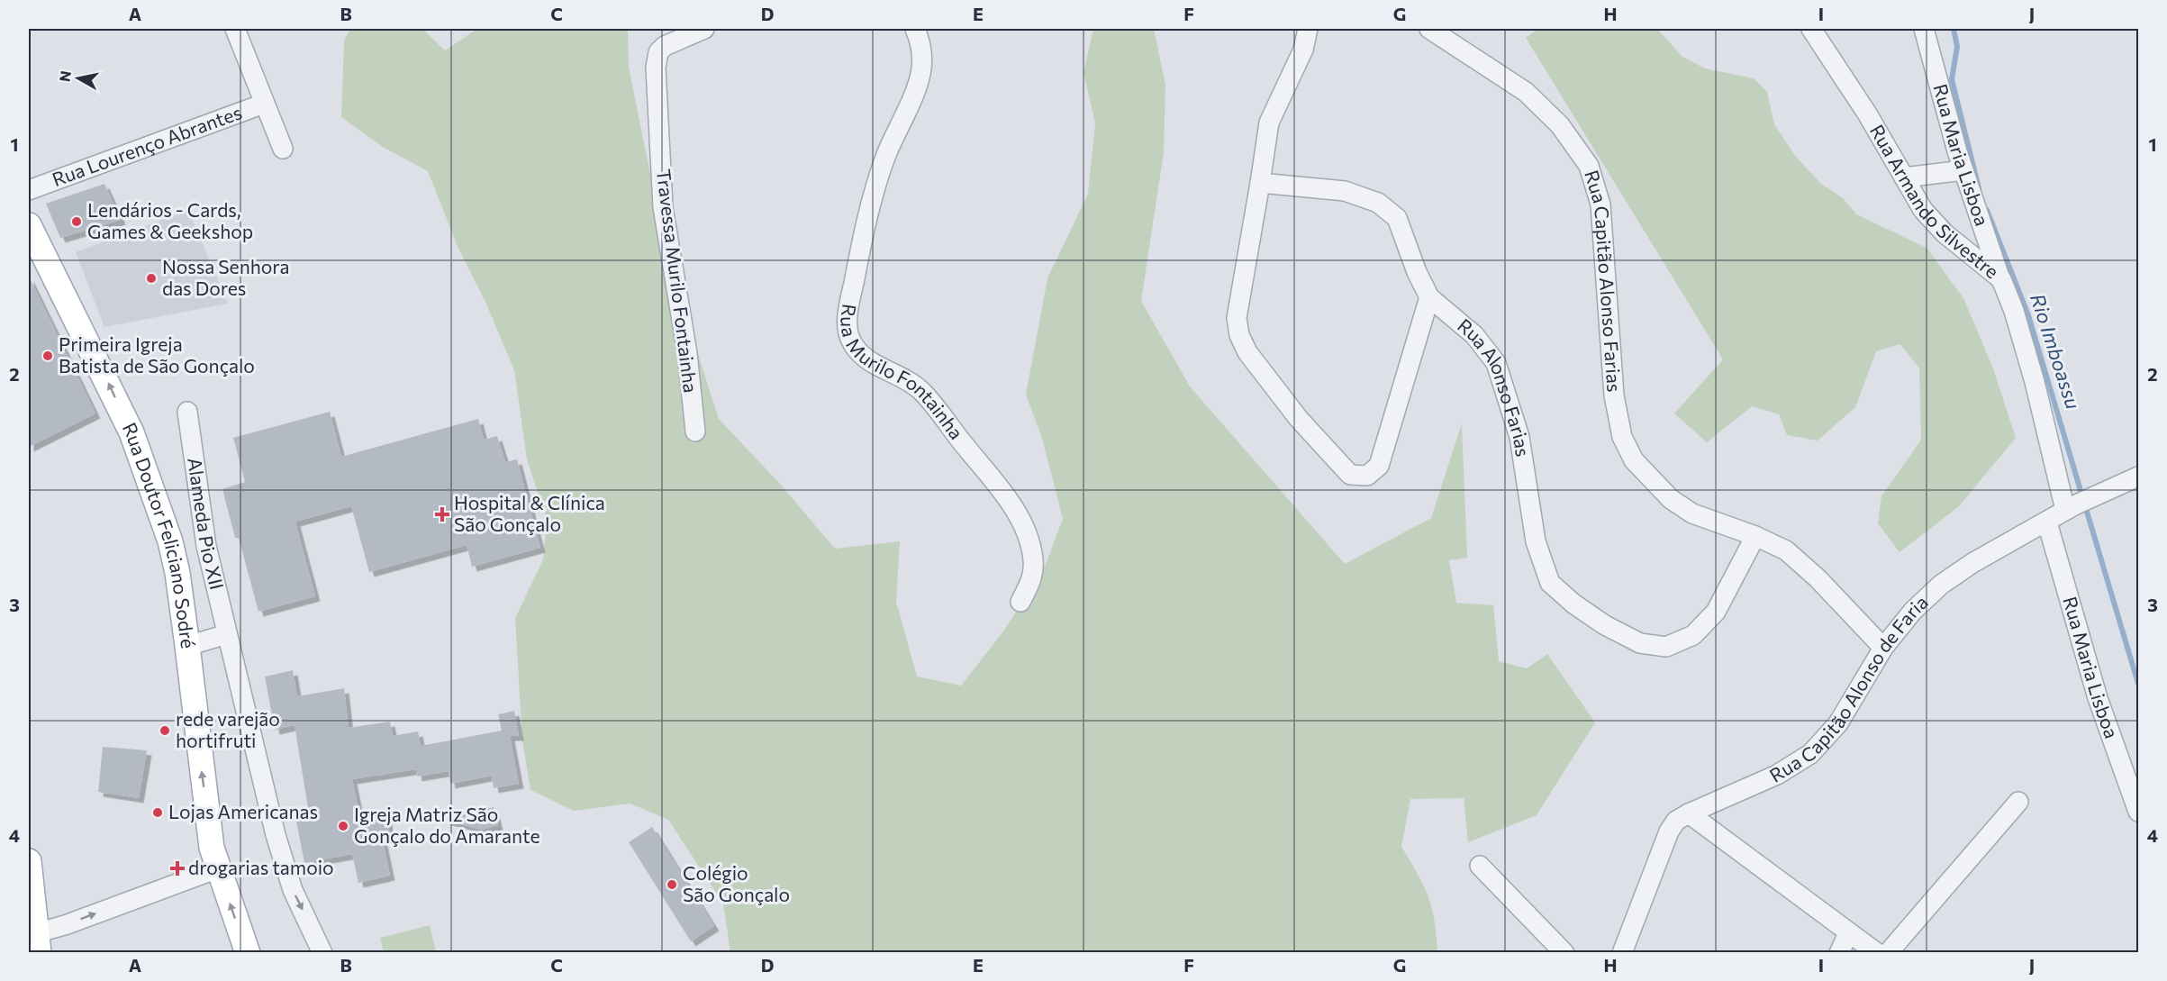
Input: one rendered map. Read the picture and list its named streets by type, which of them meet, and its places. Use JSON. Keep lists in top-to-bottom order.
{
  "streets": {
    "main road": ["Rua Doutor Feliciano Sodré"],
    "street": [
      "Rua Lourenço Abrantes",
      "Rua Maria Lisboa",
      "Rua Armando Silvestre",
      "Travessa Murilo Fontainha",
      "Rua Capitão Alonso Farias",
      "Rua Murilo Fontainha",
      "Rua Alonso Farias",
      "Alameda Pio XII",
      "Rua Capitão Alonso de Faria"
    ]
  },
  "crossings": [
    ["Rua Maria Lisboa", "Rua Armando Silvestre"],
    ["Rua Maria Lisboa", "Rua Capitão Alonso de Faria"],
    ["Rua Armando Silvestre", "Rua Capitão Alonso de Faria"],
    ["Rua Capitão Alonso Farias", "Rua Alonso Farias"]
  ],
  "one_way": ["Alameda Pio XII", "Rua Doutor Feliciano Sodré"],
  "water": ["Rio Imboassu"],
  "places": {
    "other": [
      "Lendários - Cards, Games & Geekshop",
      "Nossa Senhora das Dores",
      "Primeira Igreja Batista de São Gonçalo",
      "rede varejão hortifruti",
      "Lojas Americanas",
      "Igreja Matriz São Gonçalo do Amarante",
      "Colégio São Gonçalo"
    ],
    "health": ["Hospital & Clínica São Gonçalo", "drogarias tamoio"]
  },
  "north": "left",
  "grid": {
    "columns": [
      "A",
      "B",
      "C",
      "D",
      "E",
      "F",
      "G",
      "H",
      "I",
      "J"
    ],
    "rows": [
      "1",
      "2",
      "3",
      "4"
    ]
  }
}
